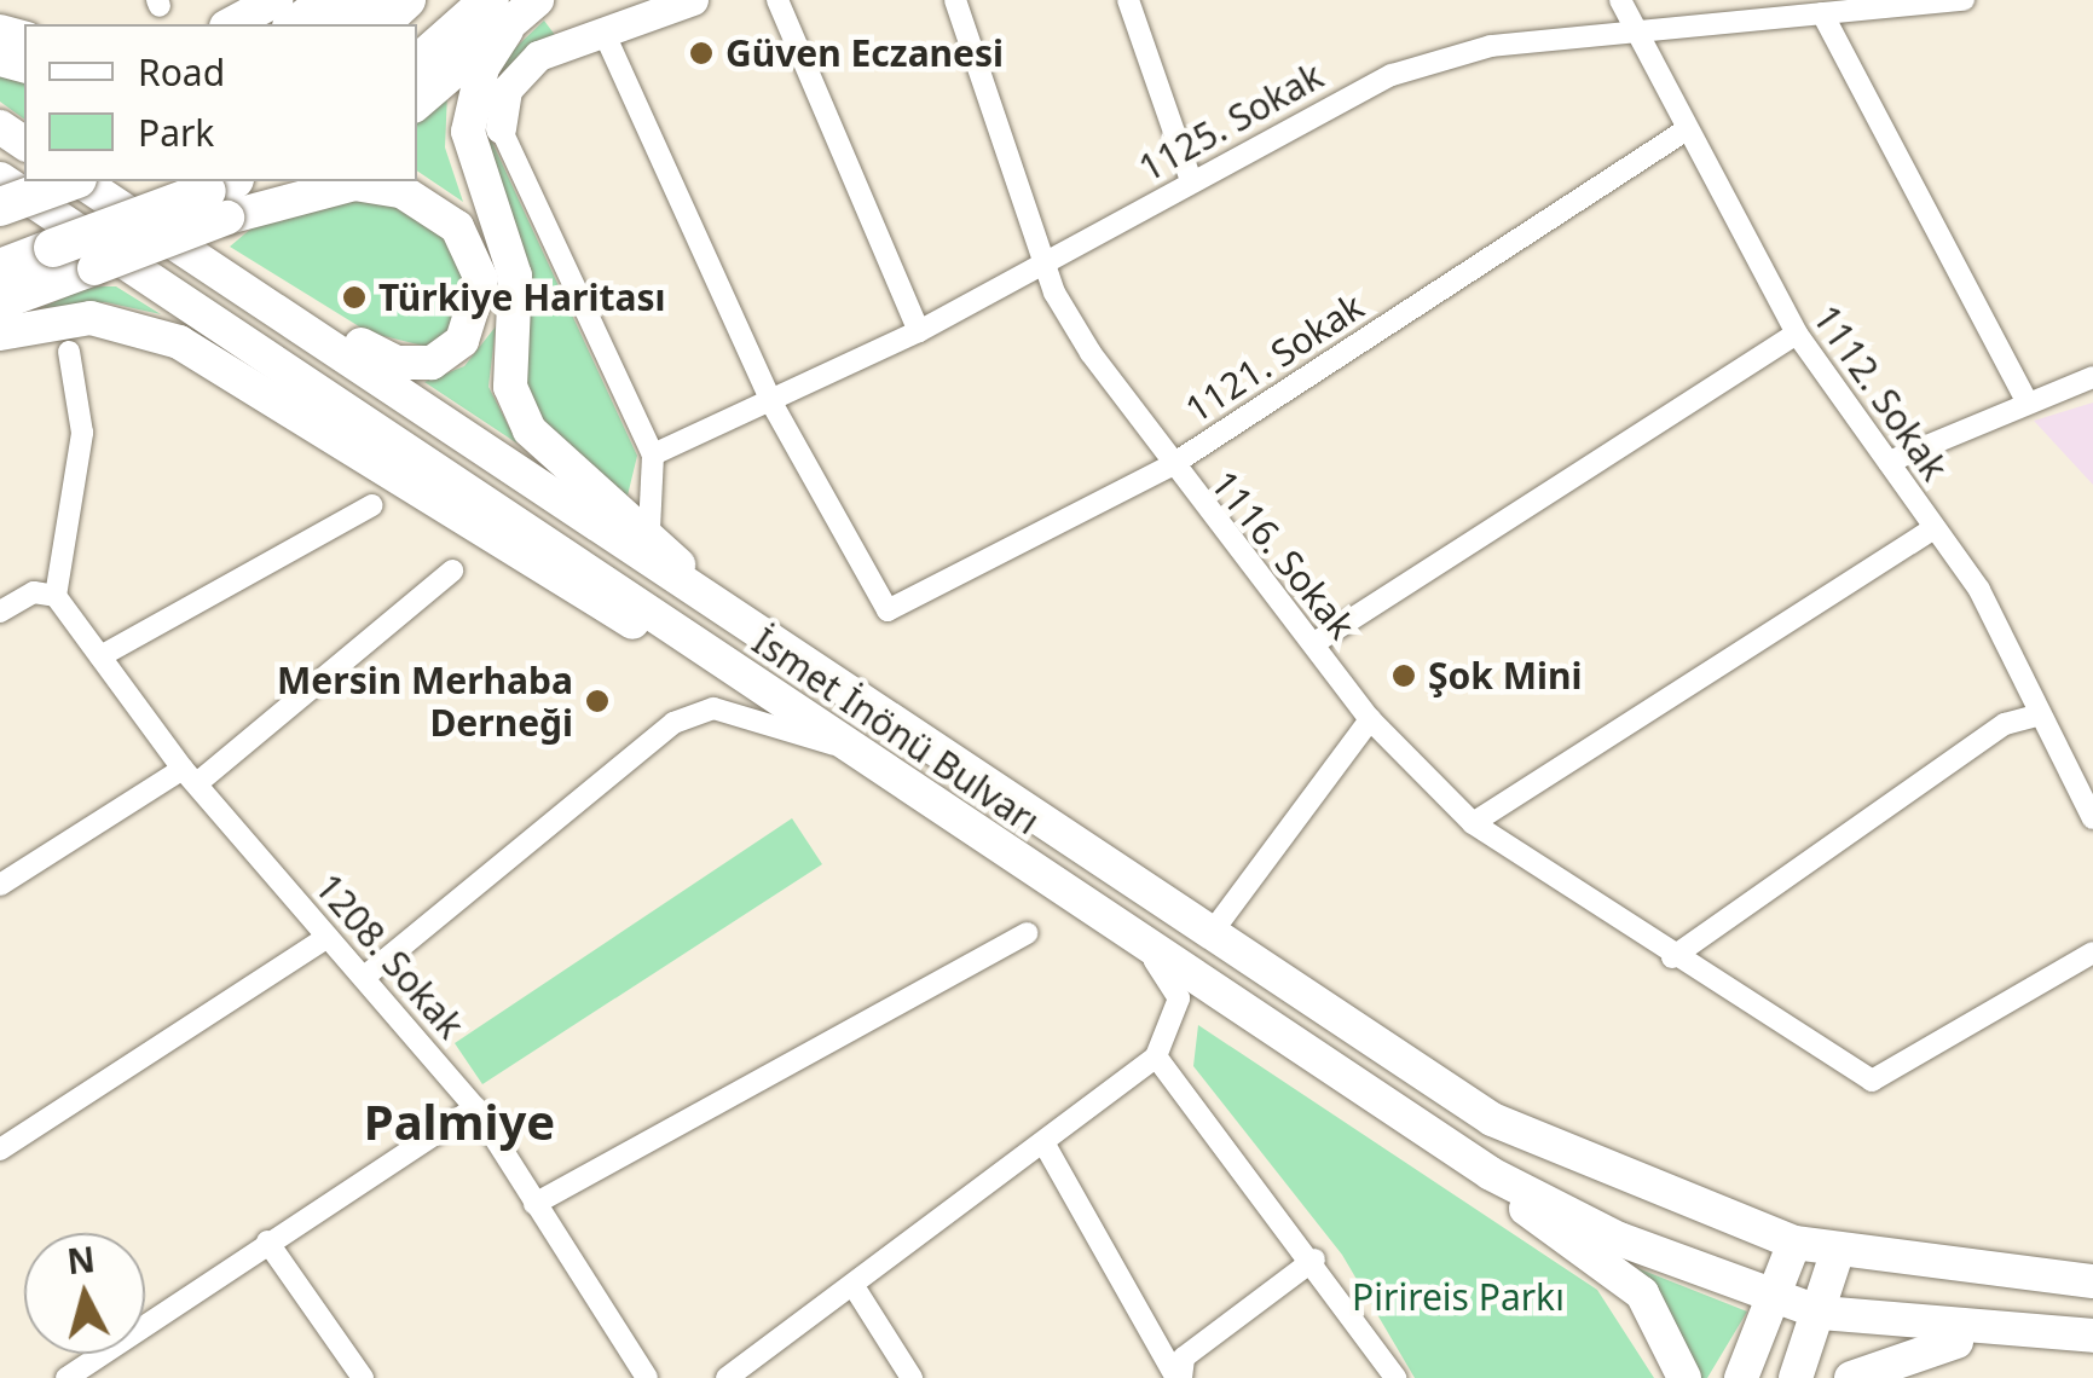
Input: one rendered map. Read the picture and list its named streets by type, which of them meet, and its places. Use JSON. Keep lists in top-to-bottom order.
{
  "streets": {
    "main road": ["İsmet İnönü Bulvarı"],
    "street": [
      "1125. Sokak",
      "1121. Sokak",
      "1112. Sokak",
      "1116. Sokak",
      "1208. Sokak"
    ]
  },
  "crossings": [
    ["1125. Sokak", "1121. Sokak"],
    ["1125. Sokak", "1112. Sokak"],
    ["1125. Sokak", "1116. Sokak"],
    ["1121. Sokak", "1112. Sokak"],
    ["1121. Sokak", "1116. Sokak"]
  ],
  "districts": ["Palmiye"],
  "parks": ["Pirireis Parkı"],
  "places": [
    "Güven Eczanesi",
    "Türkiye Haritası",
    "Şok Mini",
    "Mersin Merhaba Derneği"
  ],
  "legend": ["Road", "Park"],
  "north": "top"
}
